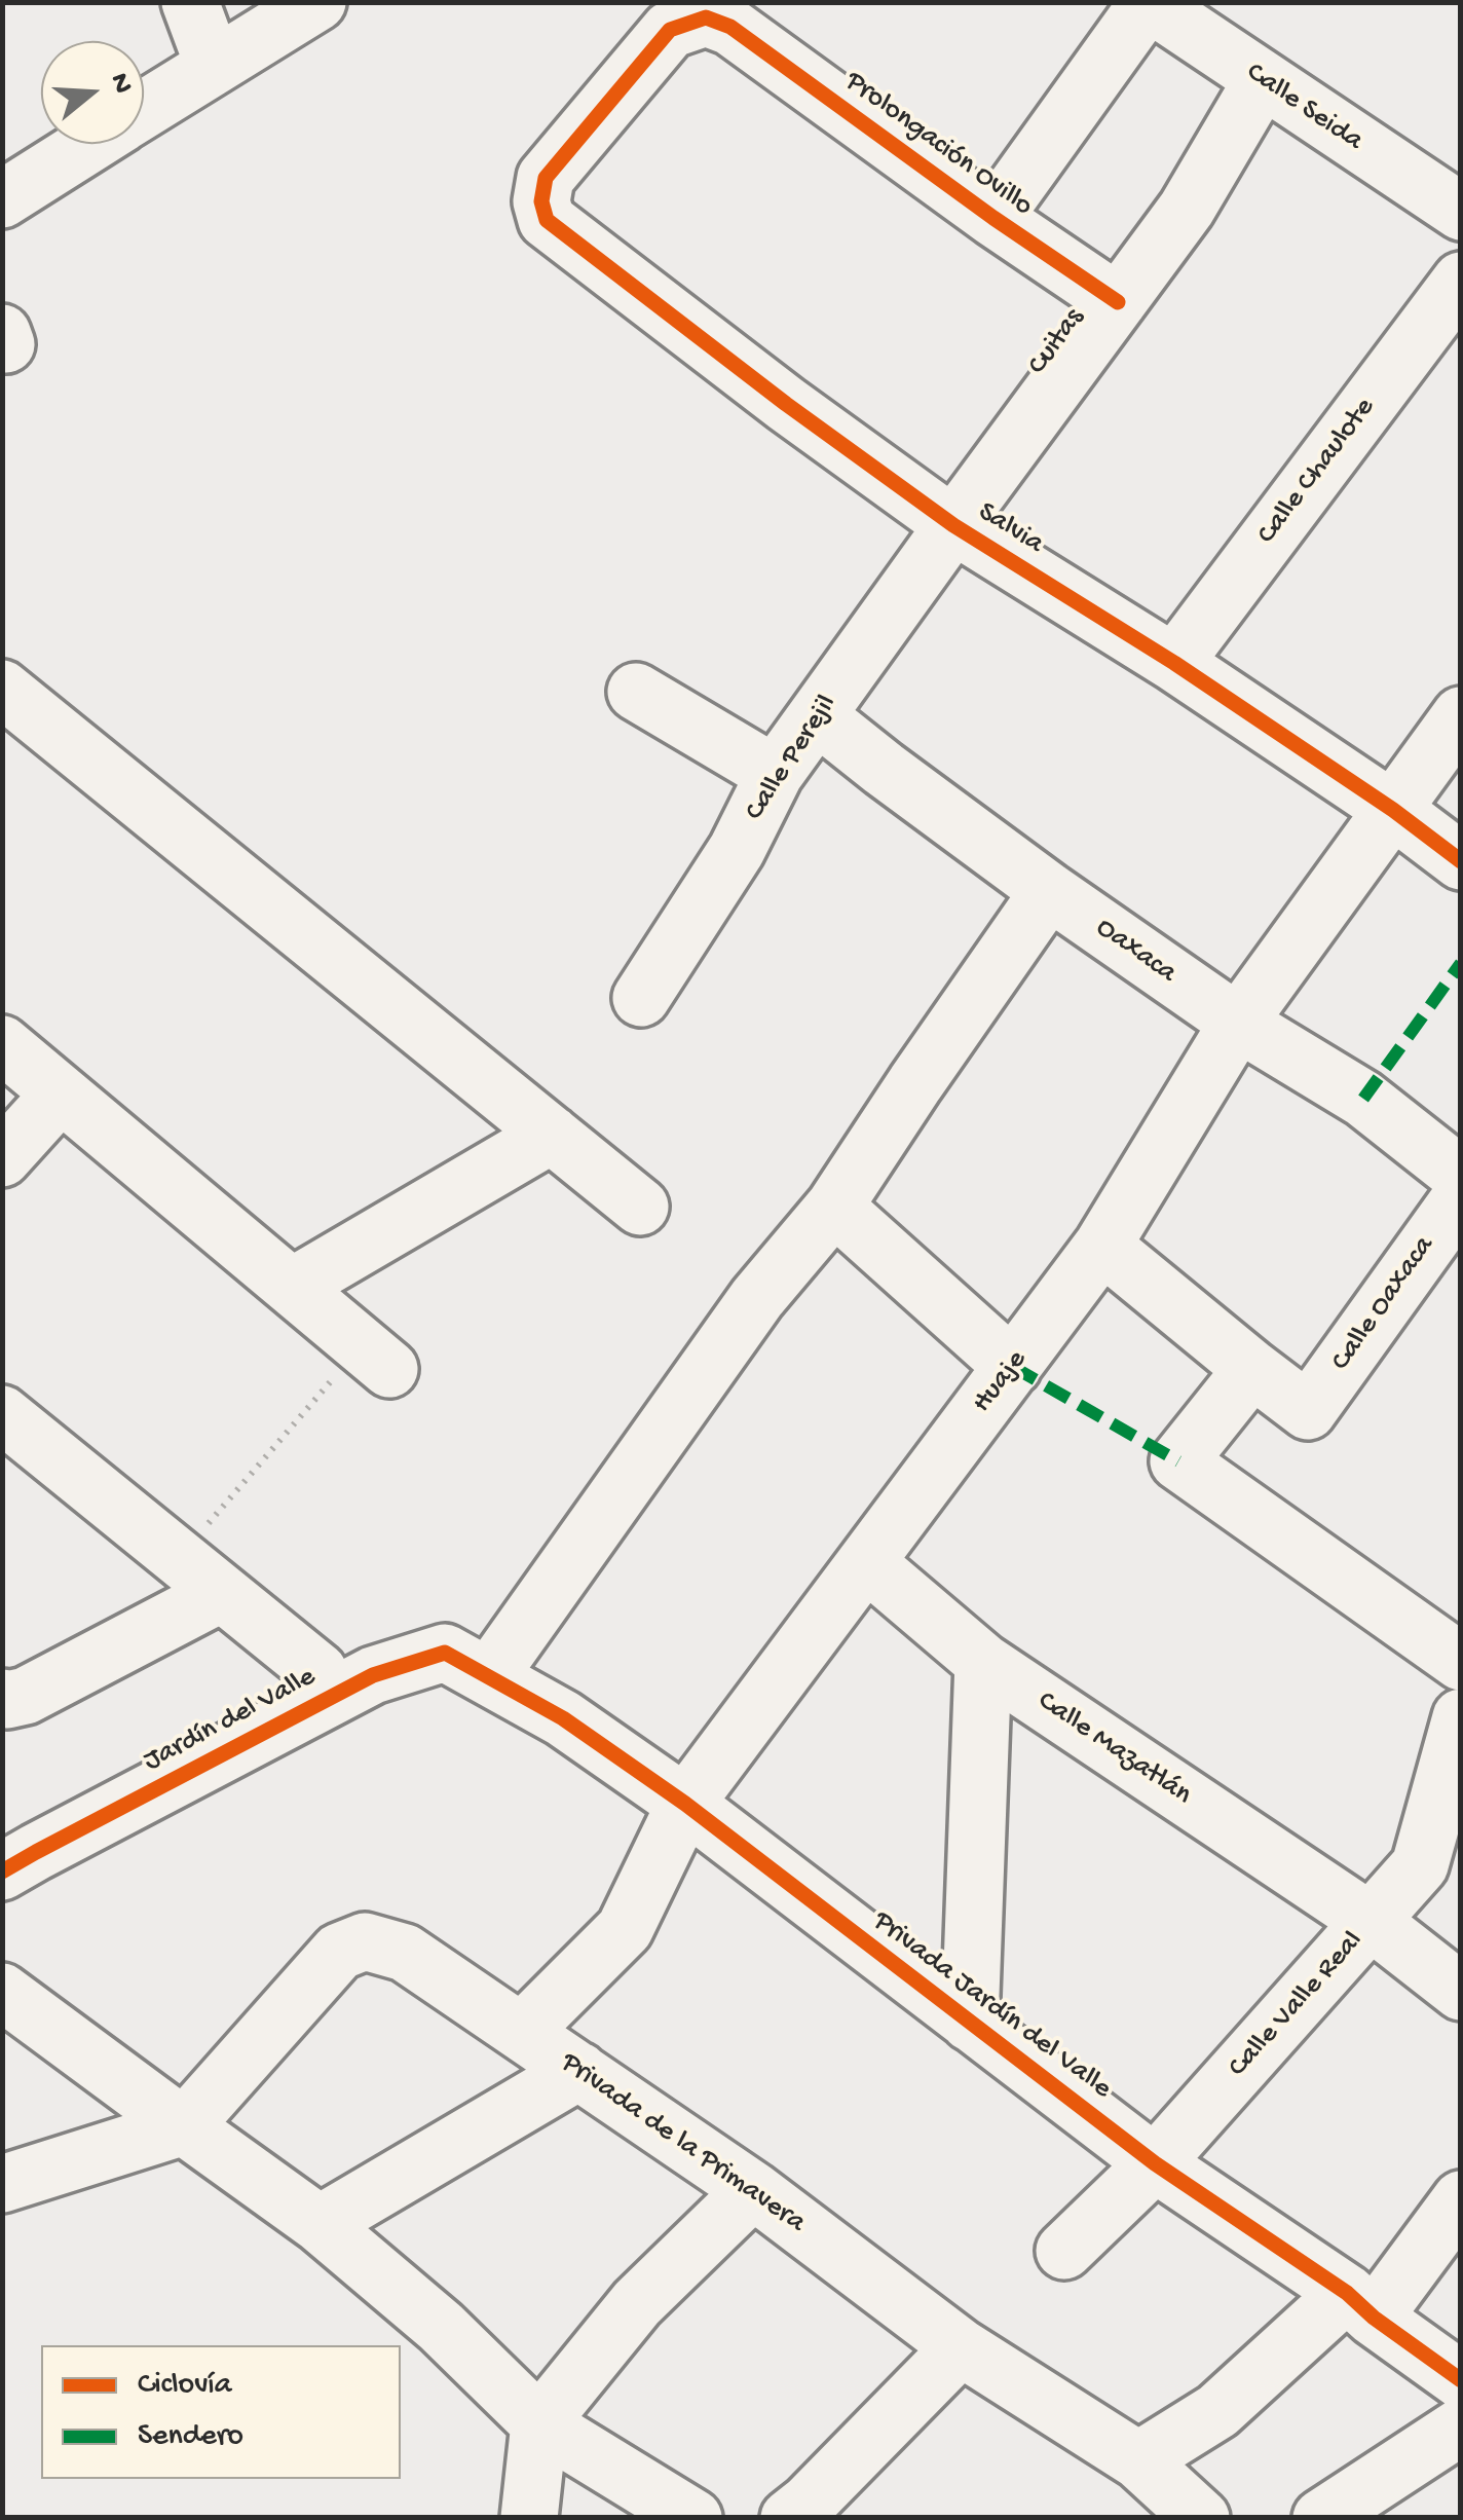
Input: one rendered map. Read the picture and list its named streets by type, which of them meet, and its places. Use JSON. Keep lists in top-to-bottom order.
{
  "streets": {
    "street": [
      "Calle Seida",
      "Prolongación Ovillo",
      "Cuitas",
      "Calle Chaulote",
      "Salvia",
      "Calle Perejil",
      "Oaxaca",
      "Calle Oaxaca",
      "Huaje",
      "Jardín del Valle",
      "Calle Mazatlán",
      "Calle Valle Real",
      "Privada Jardín del Valle",
      "Privada de la Primavera"
    ]
  },
  "crossings": [
    ["Calle Seida", "Cuitas"],
    ["Prolongación Ovillo", "Cuitas"],
    ["Prolongación Ovillo", "Salvia"],
    ["Cuitas", "Salvia"],
    ["Cuitas", "Calle Perejil"],
    ["Calle Chaulote", "Salvia"],
    ["Salvia", "Calle Perejil"],
    ["Salvia", "Huaje"],
    ["Calle Perejil", "Oaxaca"],
    ["Oaxaca", "Huaje"],
    ["Huaje", "Calle Mazatlán"],
    ["Huaje", "Privada Jardín del Valle"],
    ["Huaje", "Privada de la Primavera"],
    ["Jardín del Valle", "Privada Jardín del Valle"],
    ["Calle Mazatlán", "Calle Valle Real"],
    ["Calle Valle Real", "Privada Jardín del Valle"]
  ],
  "legend": ["Ciclovía", "Sendero"],
  "north": "right"
}
